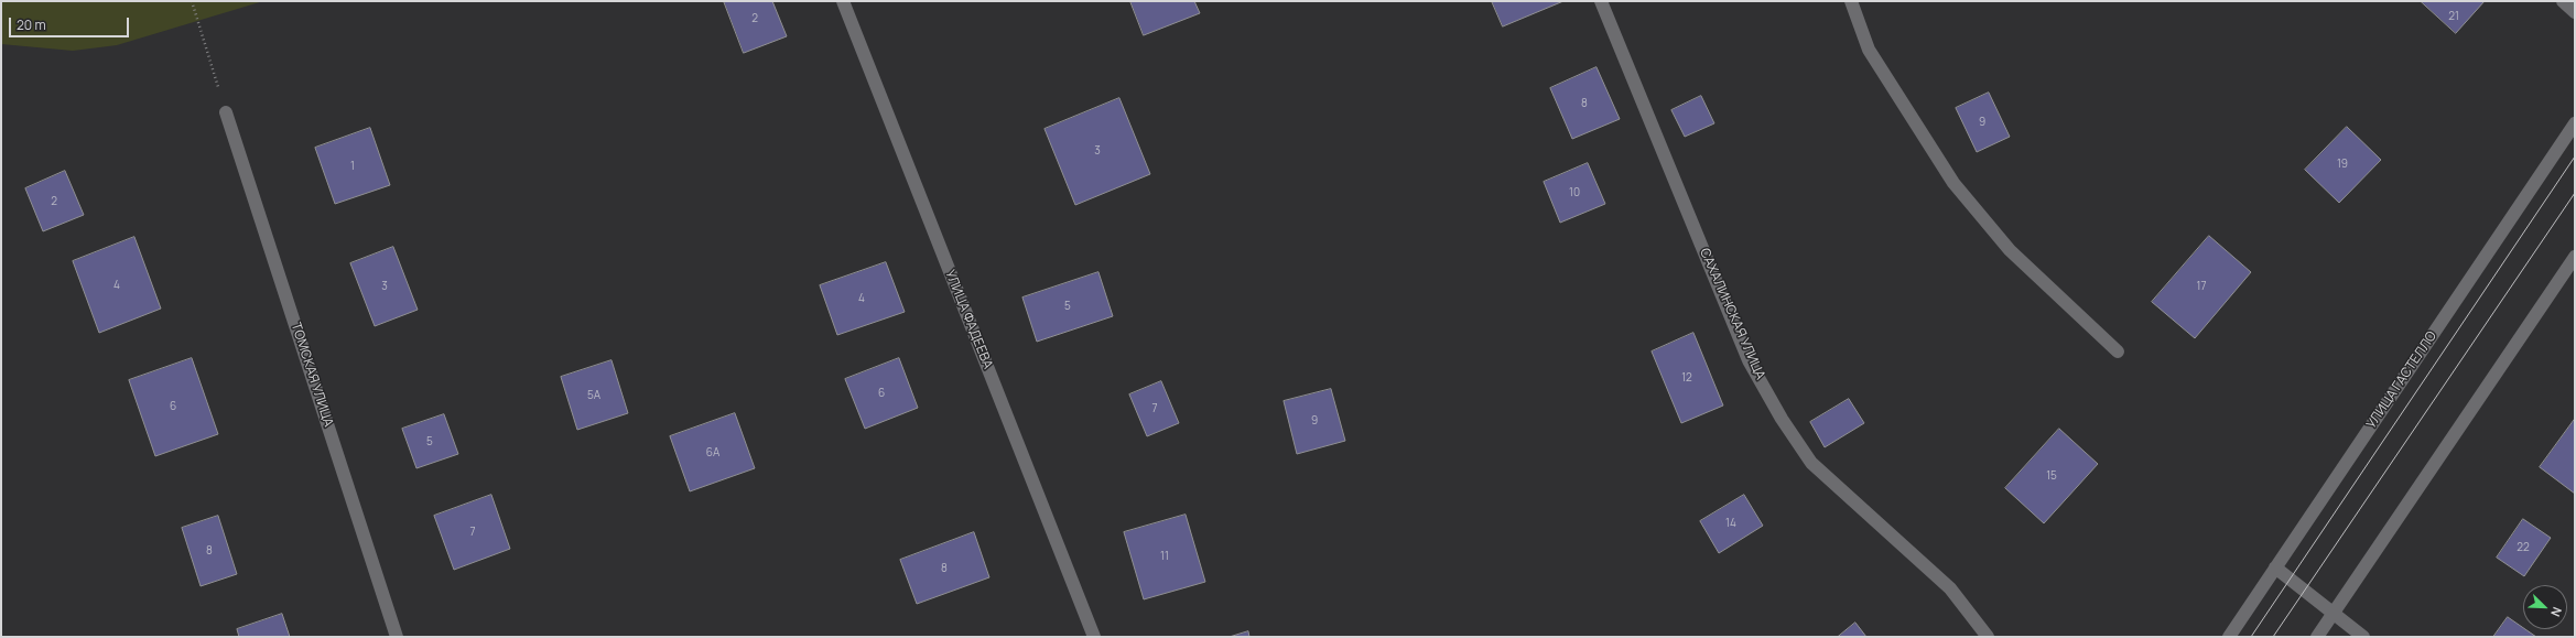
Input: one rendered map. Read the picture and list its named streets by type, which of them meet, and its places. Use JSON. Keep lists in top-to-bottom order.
{
  "streets": {
    "street": [
      "САХАЛИНСКАЯ УЛИЦА",
      "УЛИЦА ФАДЕЕВА",
      "ТОМСКАЯ УЛИЦА",
      "УЛИЦА ГАСТЕЛЛО"
    ]
  },
  "house_numbers": [
    "21",
    "2",
    "8",
    "9",
    "3",
    "19",
    "1",
    "10",
    "2",
    "4",
    "3",
    "17",
    "4",
    "5",
    "12",
    "6",
    "5А",
    "6",
    "7",
    "9",
    "5",
    "6А",
    "15",
    "14",
    "7",
    "22",
    "8",
    "11",
    "8"
  ],
  "scale_bar": "20 m",
  "north": "bottom right"
}
